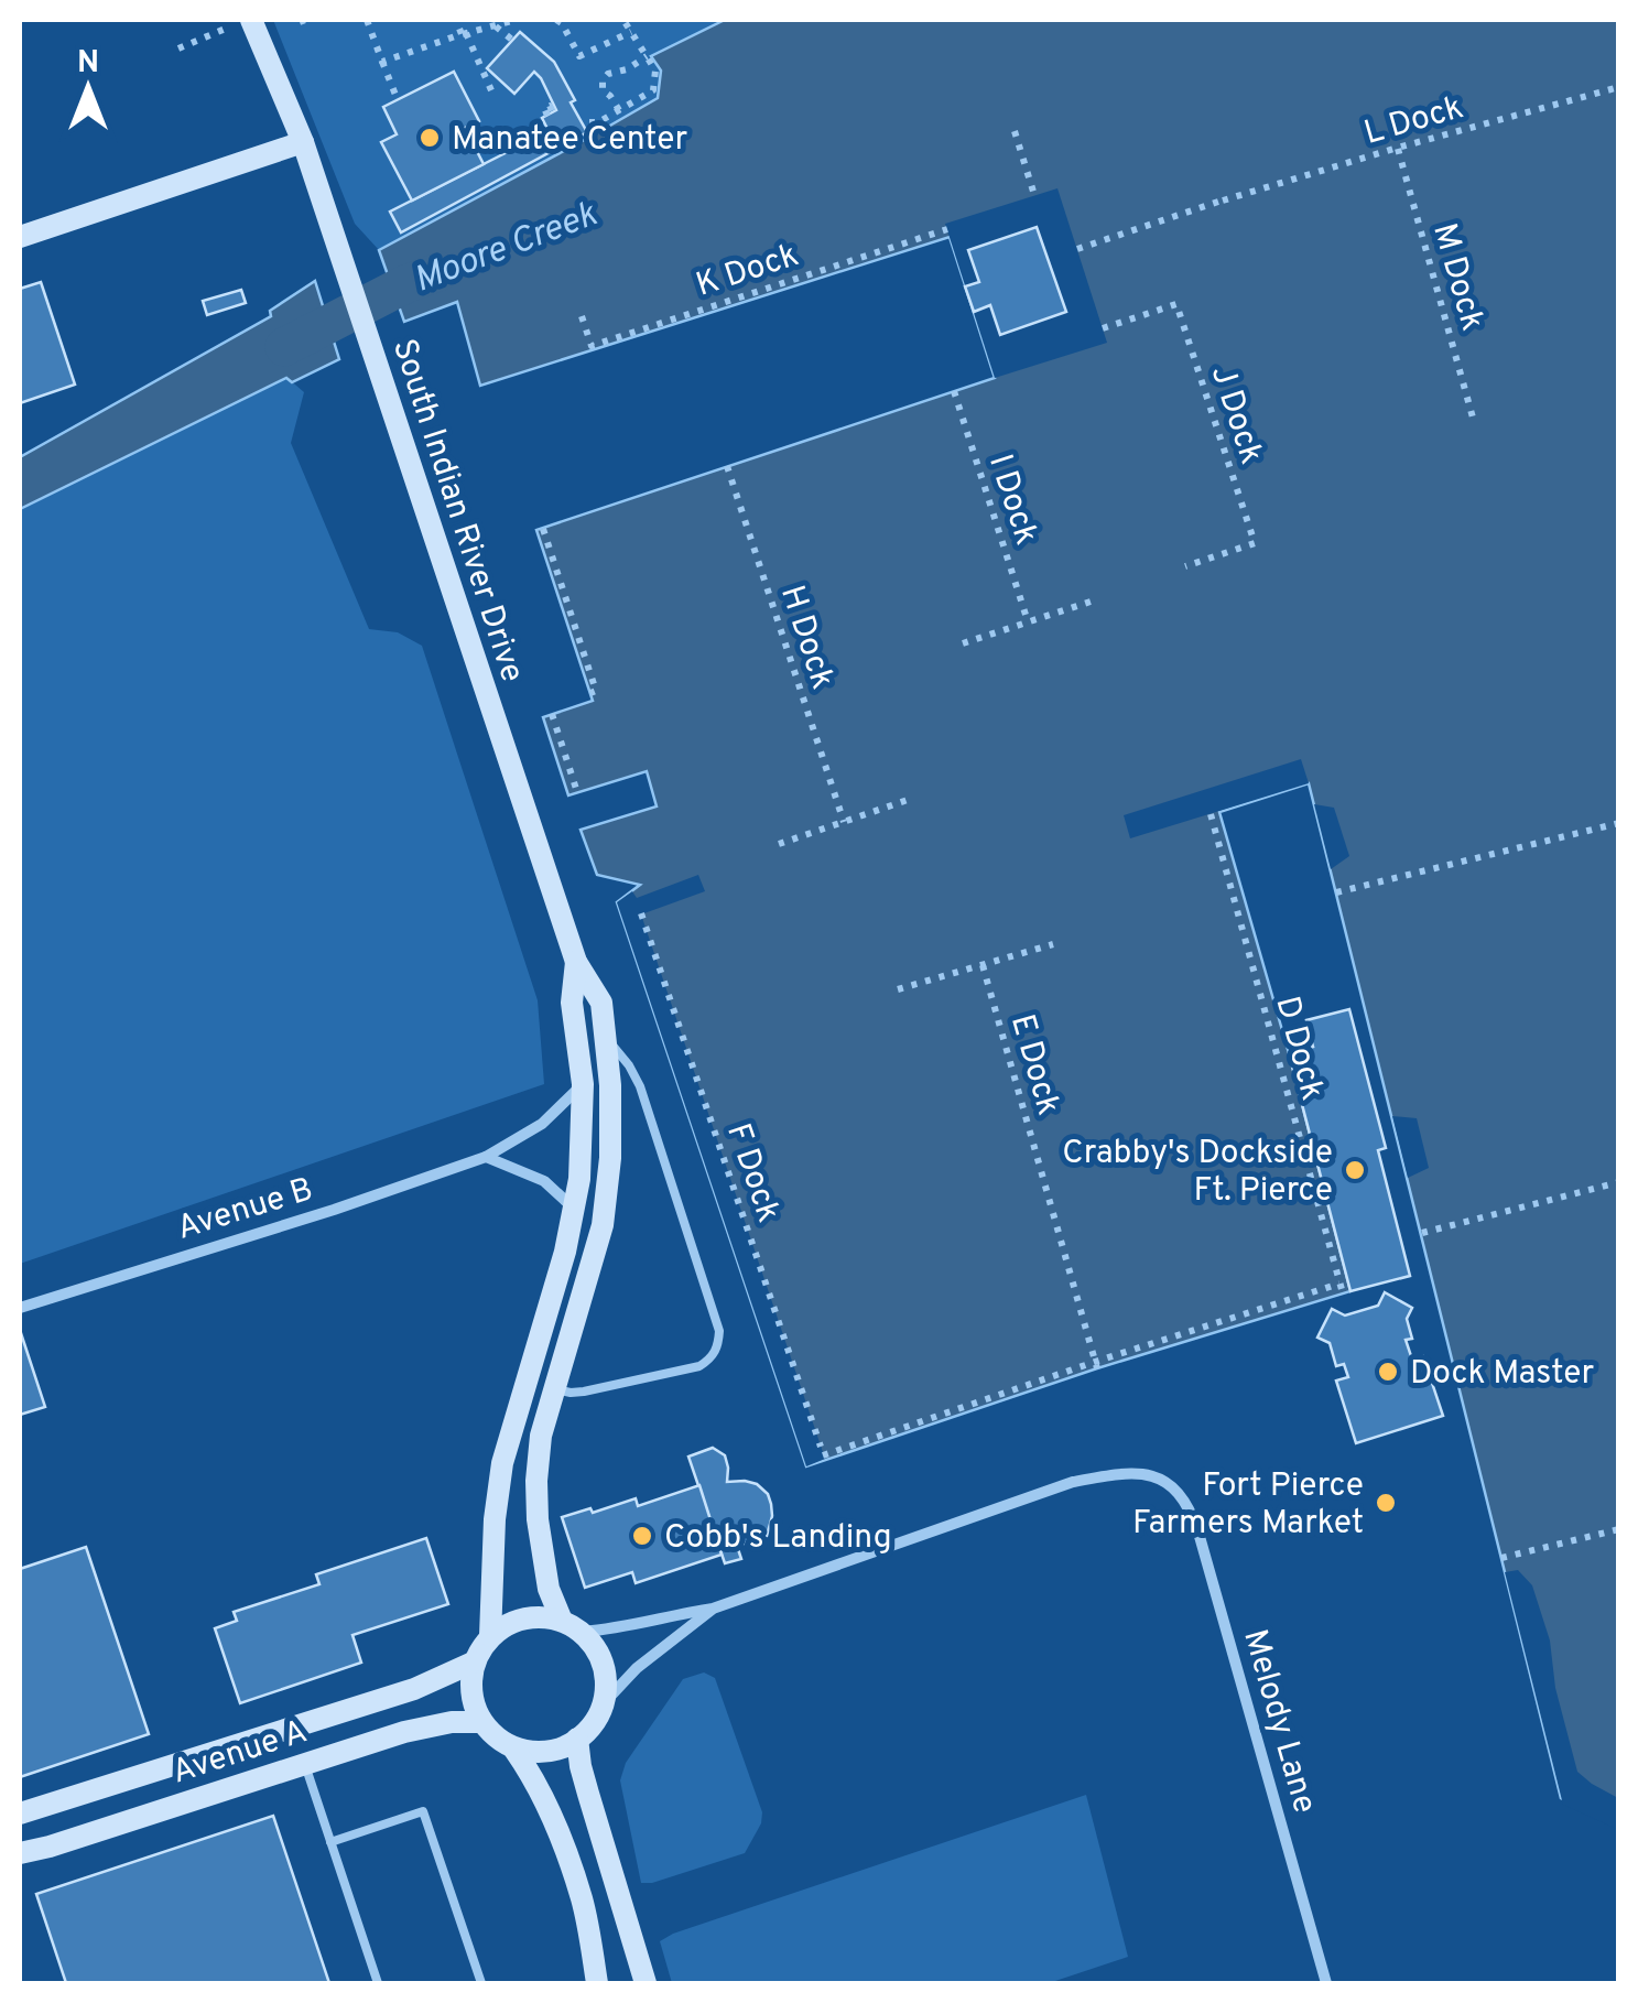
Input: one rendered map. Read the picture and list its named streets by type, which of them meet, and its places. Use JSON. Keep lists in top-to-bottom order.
{
  "streets": {
    "street": [
      "South Indian River Drive",
      "Avenue B",
      "Melody Lane",
      "Avenue A"
    ],
    "path": [
      "L Dock",
      "K Dock",
      "M Dock",
      "J Dock",
      "I Dock",
      "H Dock",
      "D Dock",
      "E Dock",
      "F Dock"
    ]
  },
  "crossings": [
    ["L Dock", "M Dock"],
    ["South Indian River Drive", "Avenue B"],
    ["South Indian River Drive", "Avenue A"],
    ["E Dock", "F Dock"]
  ],
  "water": ["Moore Creek"],
  "places": [
    "Manatee Center",
    "Crabby's Dockside Ft. Pierce",
    "Dock Master",
    "Fort Pierce Farmers Market",
    "Cobb's Landing"
  ],
  "north": "top"
}
